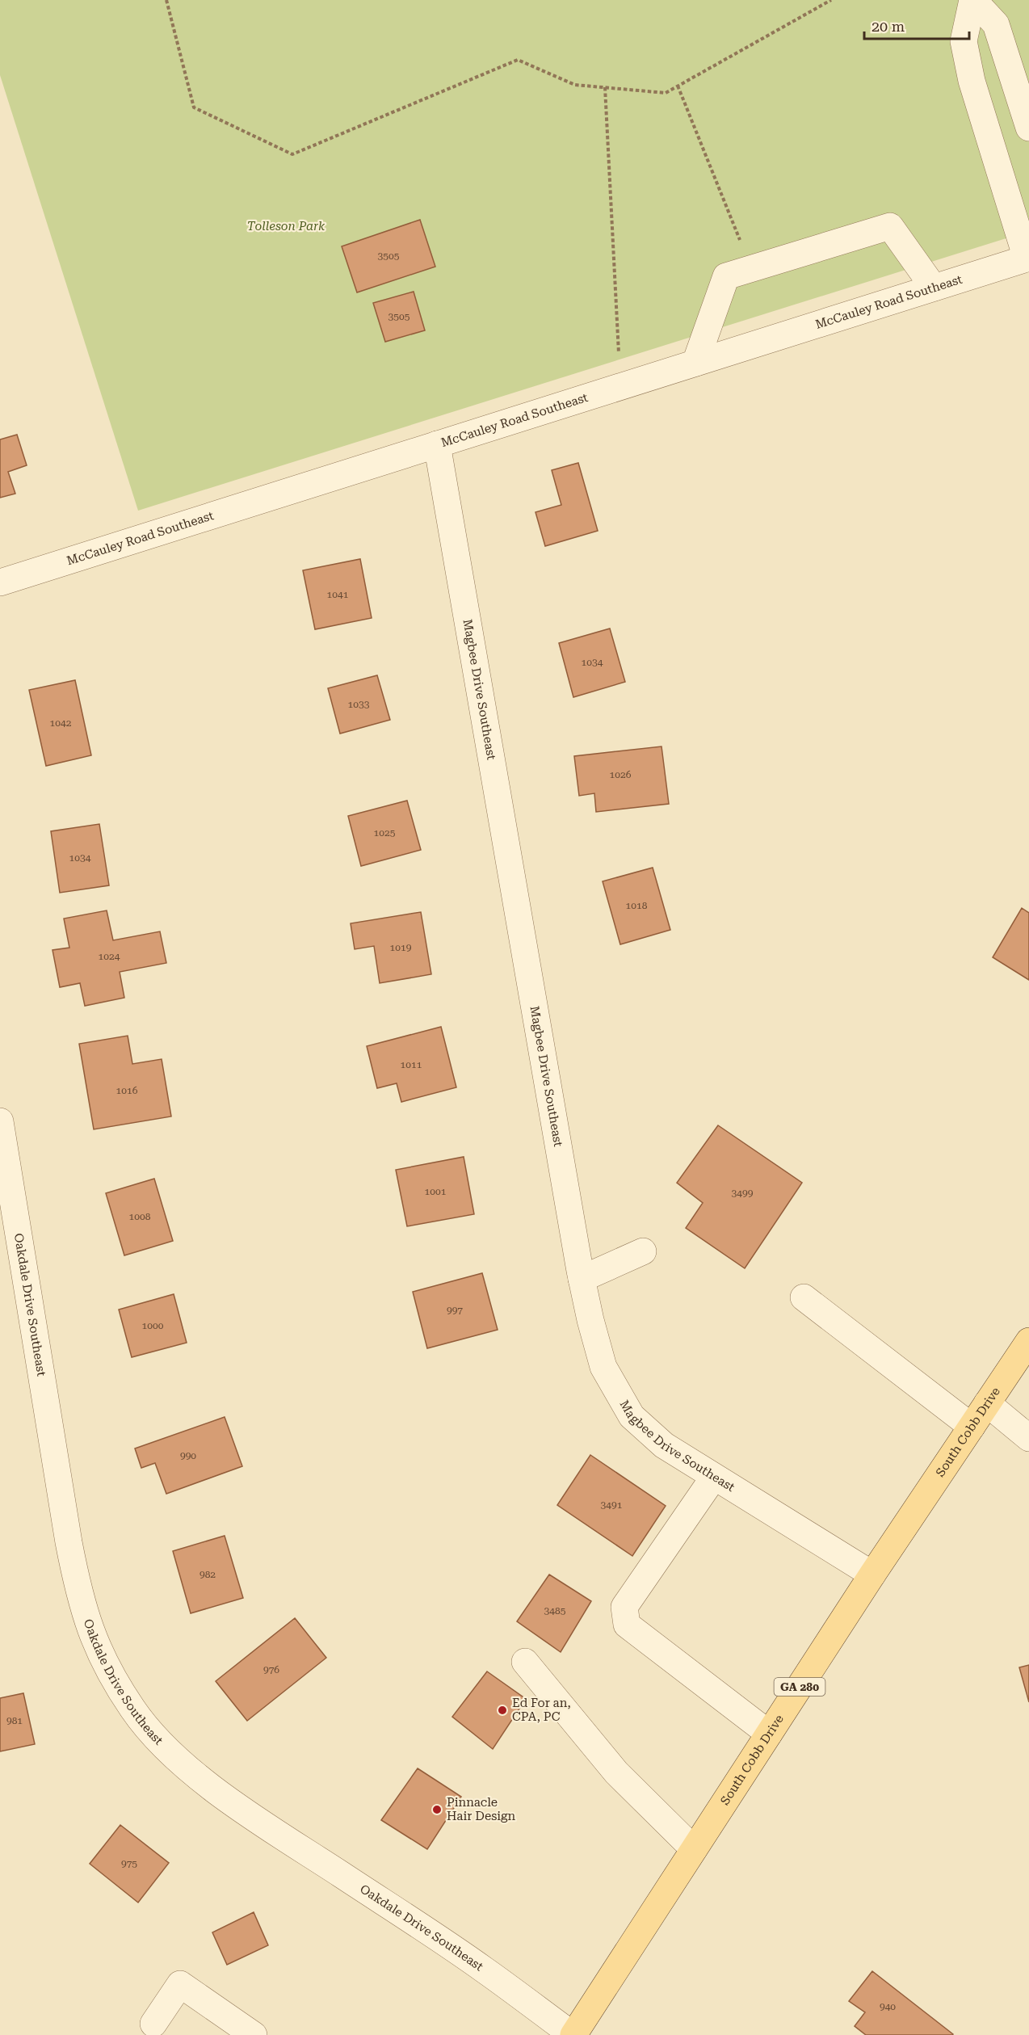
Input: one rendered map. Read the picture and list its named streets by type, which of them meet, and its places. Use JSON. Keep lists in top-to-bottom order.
{
  "streets": {
    "main road": ["South Cobb Drive", "GA 280"],
    "street": ["McCauley Road Southeast", "Magbee Drive Southeast", "Oakdale Drive Southeast"]
  },
  "crossings": [
    ["McCauley Road Southeast", "Magbee Drive Southeast"],
    ["Magbee Drive Southeast", "South Cobb Drive"],
    ["Oakdale Drive Southeast", "South Cobb Drive"]
  ],
  "parks": ["Tolleson Park"],
  "places": ["Ed For an, CPA, PC", "Pinnacle Hair Design"],
  "house_numbers": [
    "3505",
    "3505",
    "1041",
    "1034",
    "1033",
    "1042",
    "1026",
    "1025",
    "1034",
    "1018",
    "1019",
    "1024",
    "1011",
    "1016",
    "1001",
    "3499",
    "1008",
    "997",
    "1000",
    "990",
    "3491",
    "982",
    "3485",
    "976",
    "981",
    "975",
    "940"
  ],
  "scale_bar": "20 m"
}
